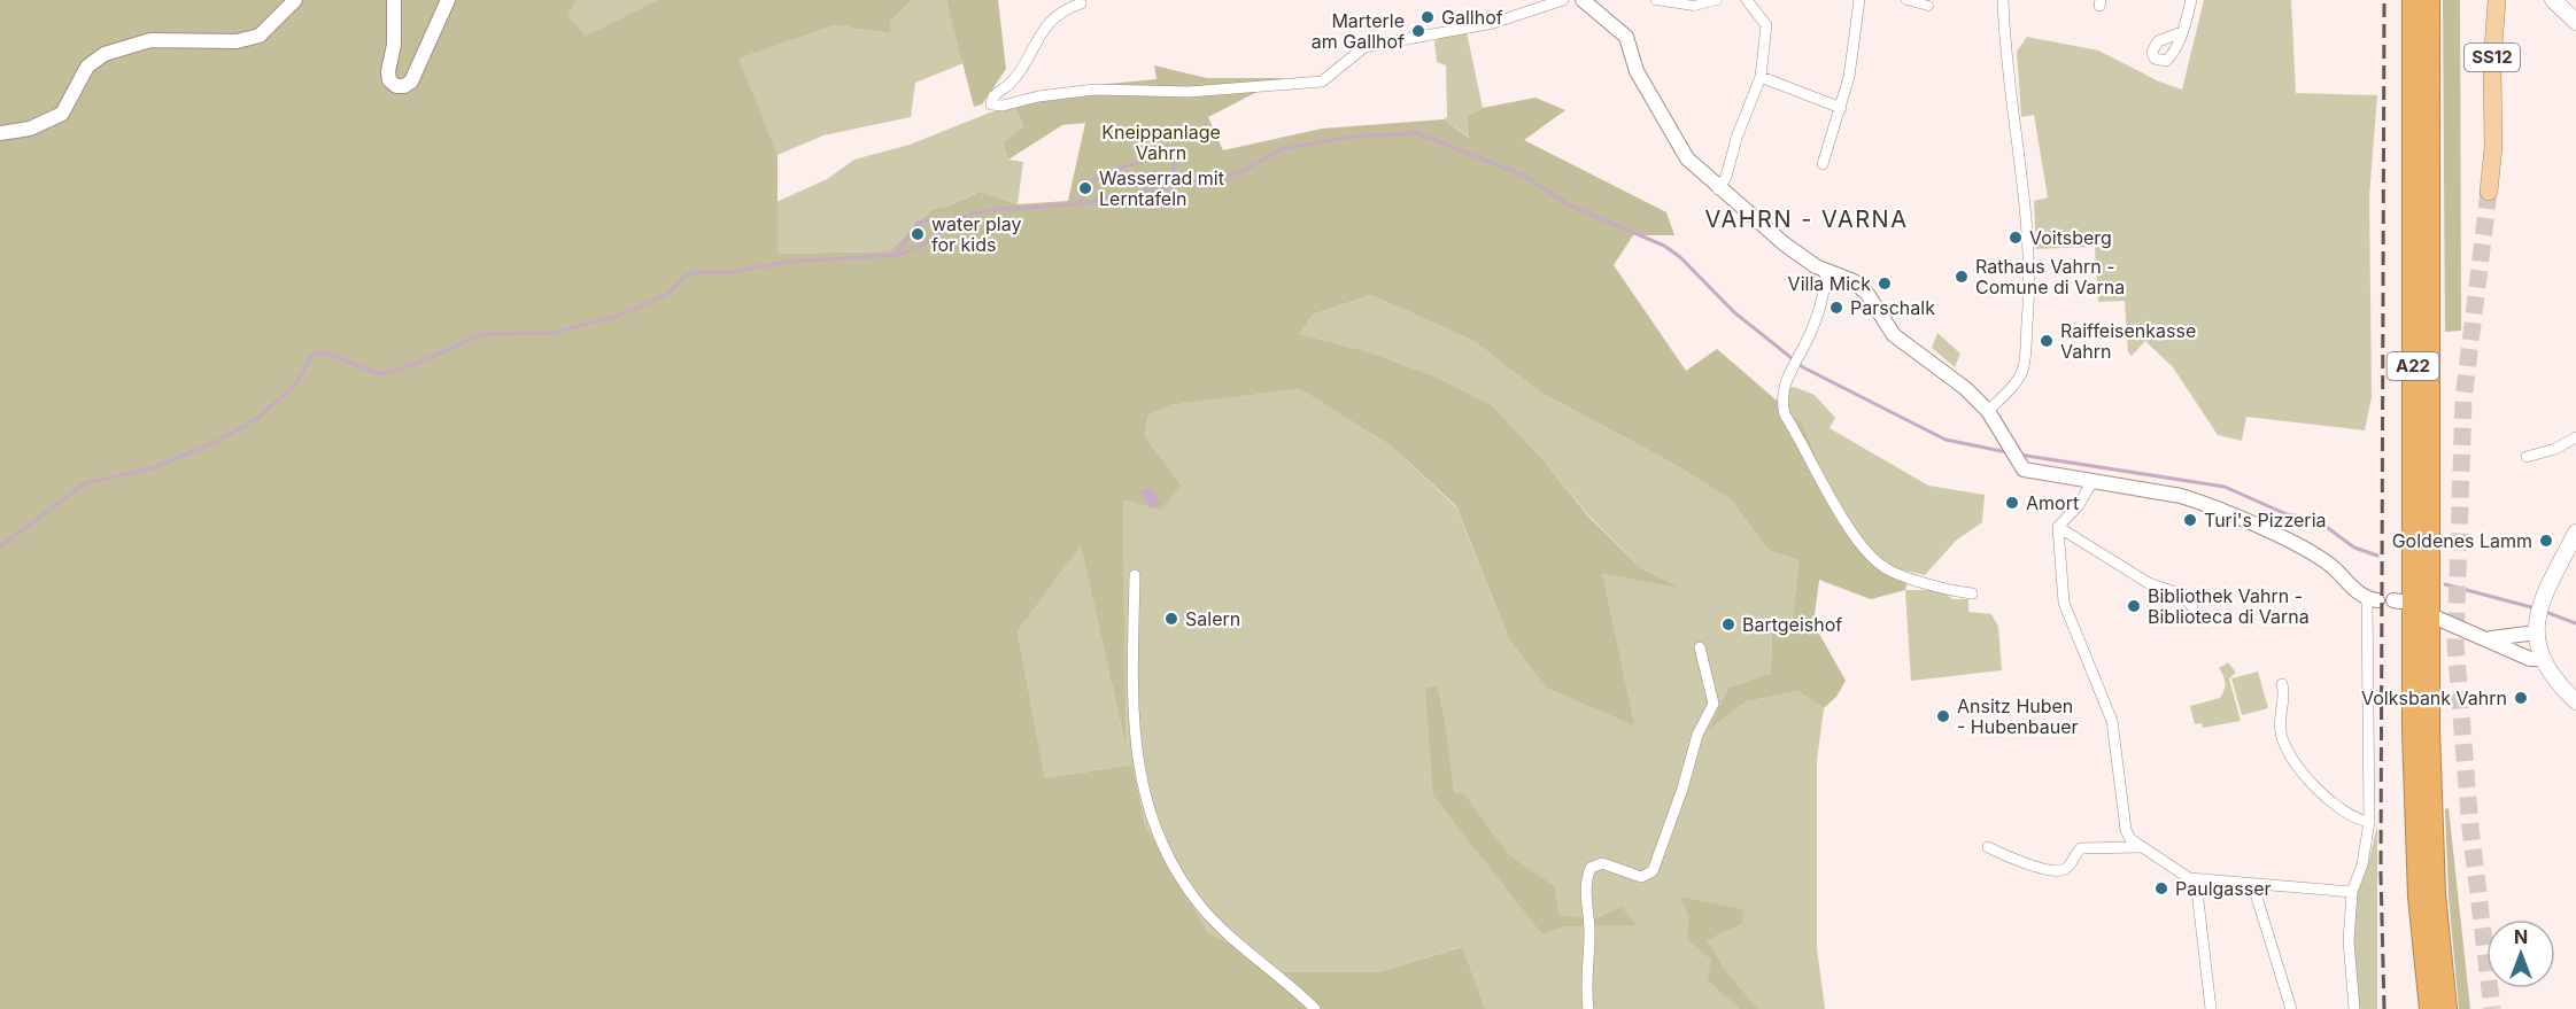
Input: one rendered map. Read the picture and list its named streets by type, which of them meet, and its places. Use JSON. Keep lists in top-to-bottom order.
{
  "streets": {
    "highway": ["A22"],
    "main road": ["SS12"]
  },
  "districts": ["VAHRN - VARNA"],
  "parks": ["Kneippanlage Vahrn"],
  "places": [
    "Gallhof",
    "Marterle am Gallhof",
    "Wasserrad mit Lerntafeln",
    "water play for kids",
    "Voitsberg",
    "Rathaus Vahrn - Comune di Varna",
    "Villa Mick",
    "Parschalk",
    "Raiffeisenkasse Vahrn",
    "Amort",
    "Turi's Pizzeria",
    "Goldenes Lamm",
    "Bibliothek Vahrn - Biblioteca di Varna",
    "Salern",
    "Bartgeishof",
    "Volksbank Vahrn",
    "Ansitz Huben - Hubenbauer",
    "Paulgasser"
  ],
  "north": "top"
}
